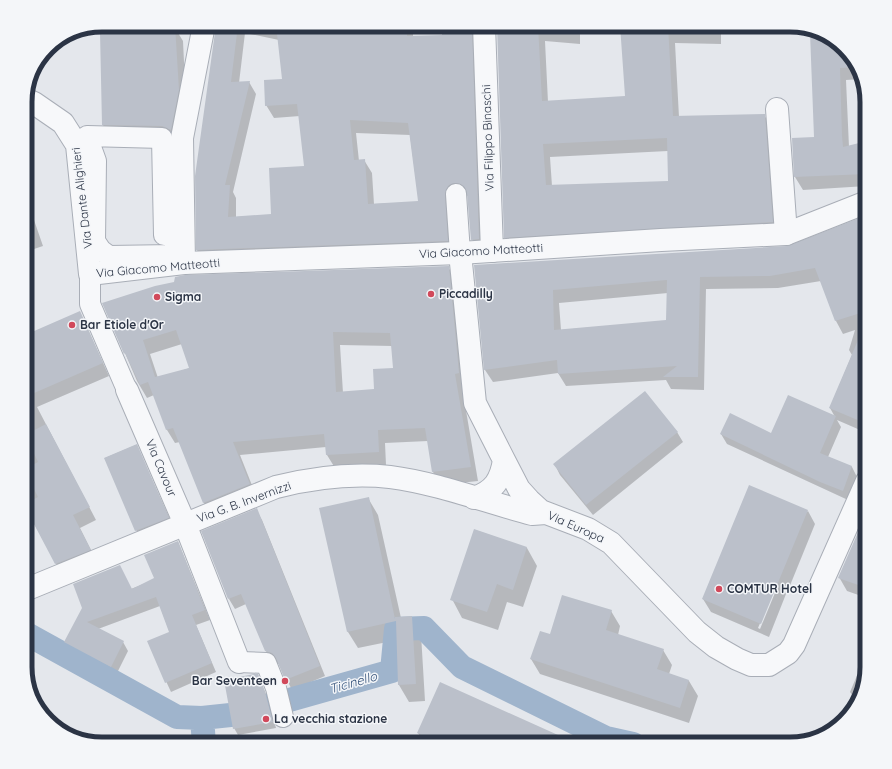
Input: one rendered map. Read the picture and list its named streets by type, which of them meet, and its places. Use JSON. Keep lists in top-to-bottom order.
{
  "streets": {
    "street": [
      "Via Filippo Binaschi",
      "Via Dante Alighieri",
      "Via Giacomo Matteotti",
      "Via Cavour",
      "Via G. B. Invernizzi",
      "Via Europa"
    ]
  },
  "crossings": [
    ["Via Filippo Binaschi", "Via Giacomo Matteotti"],
    ["Via Dante Alighieri", "Via Giacomo Matteotti"],
    ["Via Dante Alighieri", "Via Cavour"],
    ["Via Giacomo Matteotti", "Via Cavour"],
    ["Via Giacomo Matteotti", "Via Europa"],
    ["Via Cavour", "Via G. B. Invernizzi"],
    ["Via G. B. Invernizzi", "Via Europa"]
  ],
  "water": ["Ticinello"],
  "places": [
    "Piccadilly",
    "Sigma",
    "Bar Etiole d'Or",
    "COMTUR Hotel",
    "Bar Seventeen",
    "La vecchia stazione"
  ]
}
